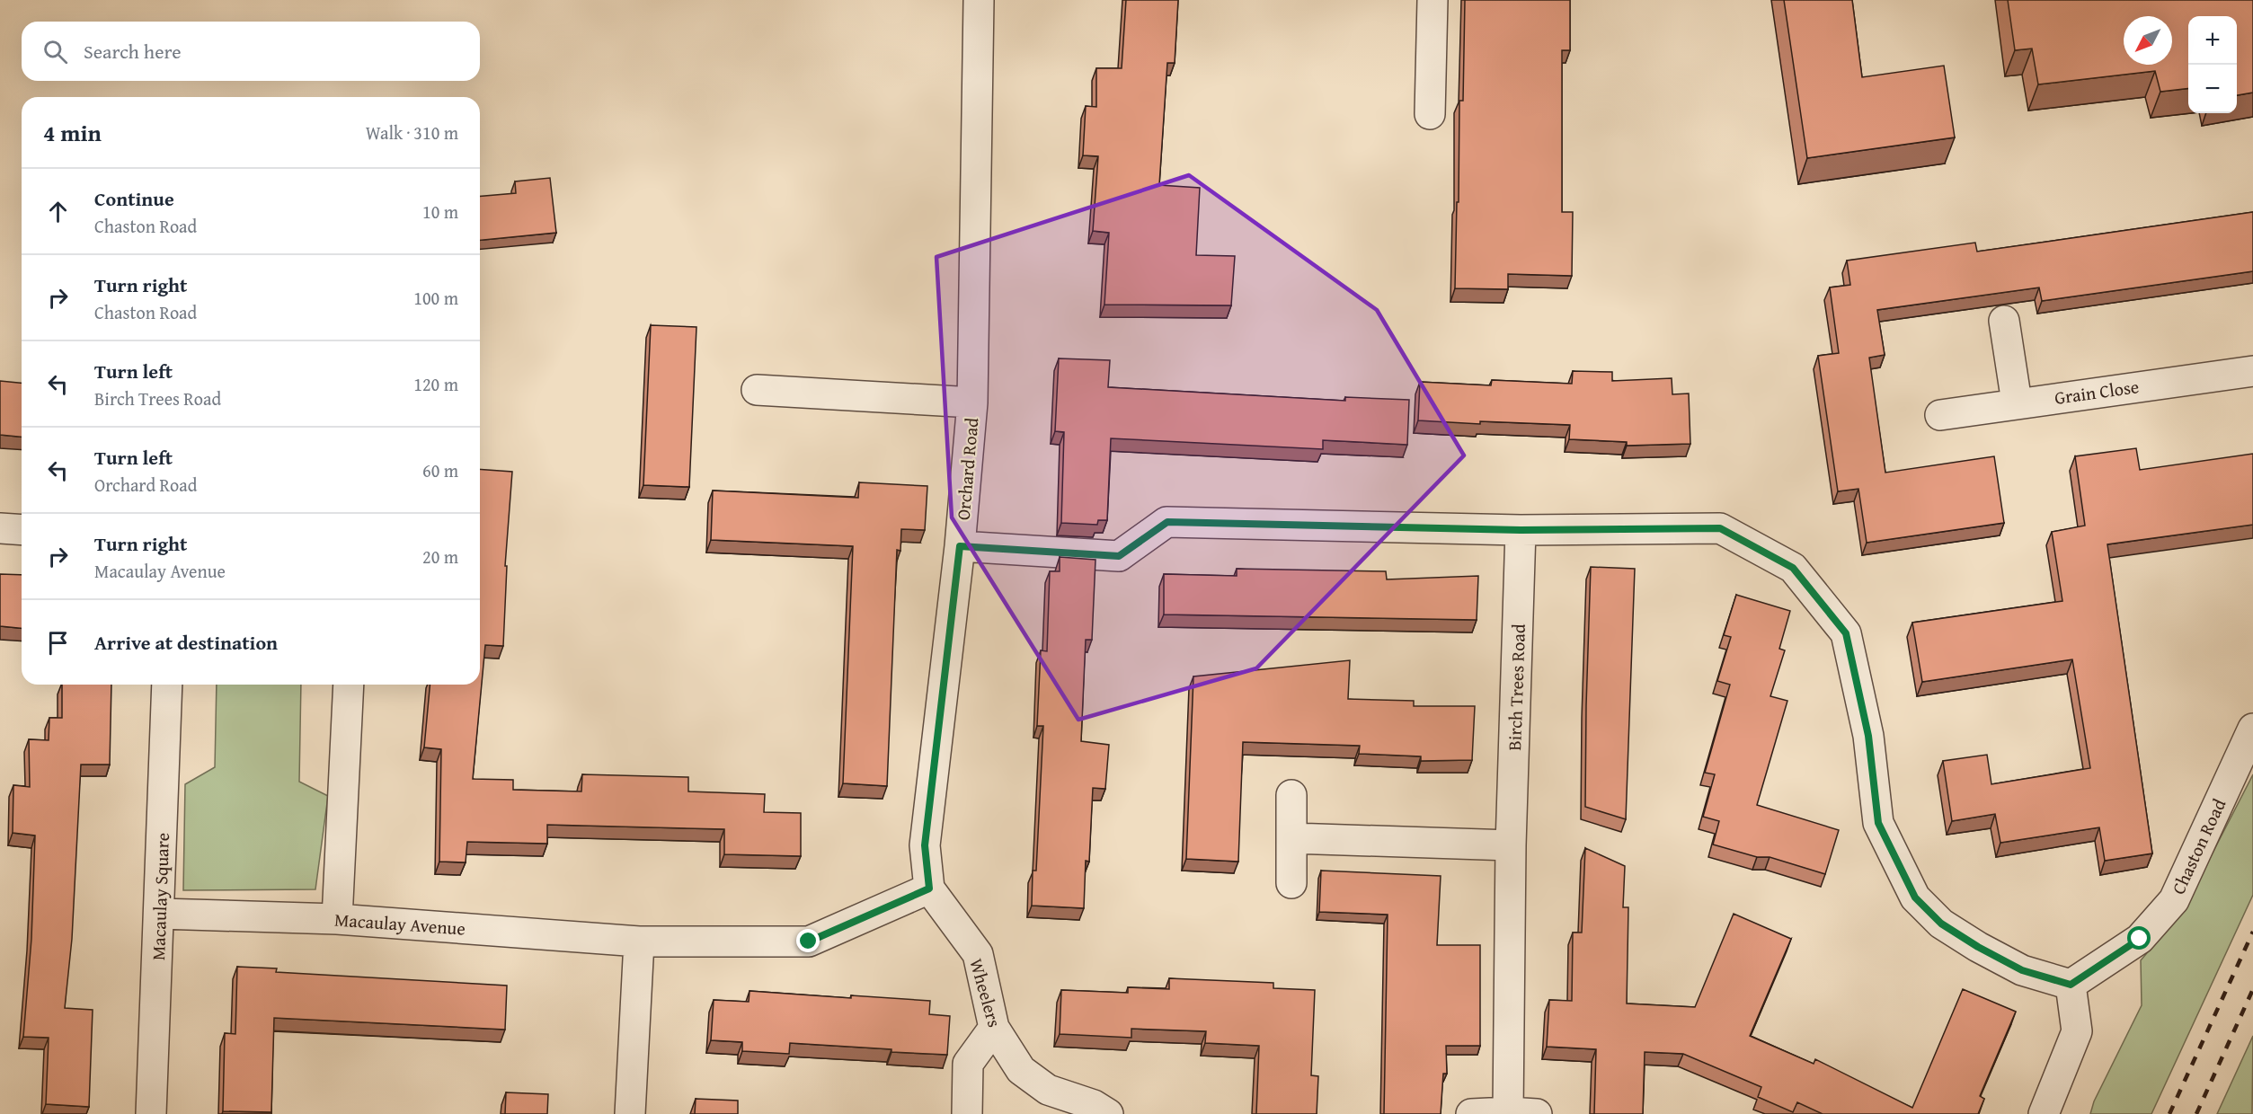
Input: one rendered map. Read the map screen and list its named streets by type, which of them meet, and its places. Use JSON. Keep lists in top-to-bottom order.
{
  "streets": {
    "street": [
      "Grain Close",
      "Orchard Road",
      "Birch Trees Road",
      "Chaston Road",
      "Macaulay Square",
      "Macaulay Avenue",
      "Wheelers"
    ]
  },
  "crossings": [
    ["Orchard Road", "Macaulay Avenue"],
    ["Orchard Road", "Wheelers"],
    ["Macaulay Square", "Macaulay Avenue"],
    ["Macaulay Avenue", "Wheelers"]
  ],
  "north": "bottom left",
  "page": {
    "map_buttons": ["+", "−"],
    "search": "Search here",
    "heading": ["4 min", "Walk · 310 m"],
    "list": [
      ["Continue", "Chaston Road", "10 m"],
      ["Turn right", "Chaston Road", "100 m"],
      ["Turn left", "Birch Trees Road", "120 m"],
      ["Turn left", "Orchard Road", "60 m"],
      ["Turn right", "Macaulay Avenue", "20 m"],
      "Arrive at destination"
    ]
  }
}
